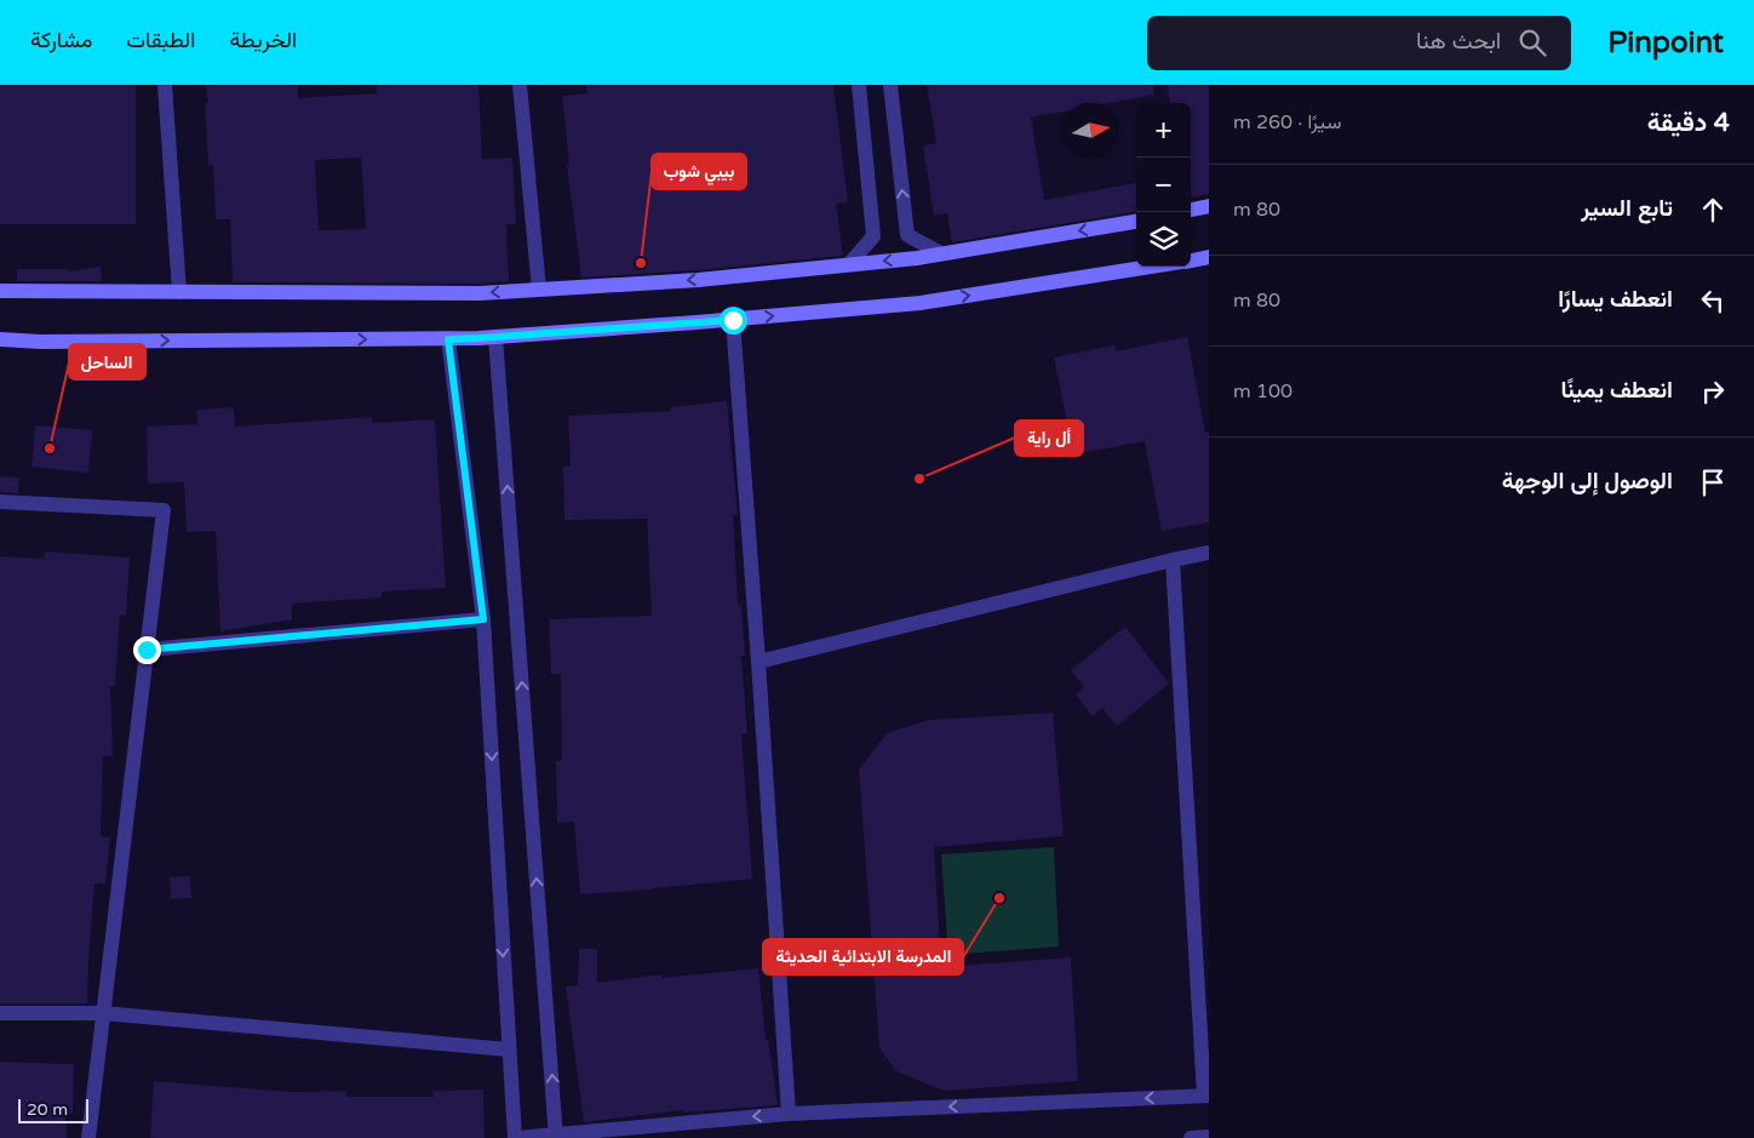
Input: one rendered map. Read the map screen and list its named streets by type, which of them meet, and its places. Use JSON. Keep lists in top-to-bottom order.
{
  "places": [
    "بيبي شوب",
    "الساحل",
    "أل راية",
    "المدرسة الابتدائية الحديثة"
  ],
  "scale_bar": "20 m",
  "north": "right",
  "page": {
    "header": "Pinpoint",
    "search": "ابحث هنا",
    "nav": ["الخريطة", "الطبقات", "مشاركة"],
    "heading": ["4 دقيقة", "سيرًا · 260 m"],
    "map_buttons": ["+", "−"],
    "list": [
      ["تابع السير", "80 m"],
      ["انعطف يسارًا", "80 m"],
      ["انعطف يمينًا", "100 m"],
      "الوصول إلى الوجهة"
    ],
    "scale": "20 m"
  }
}
